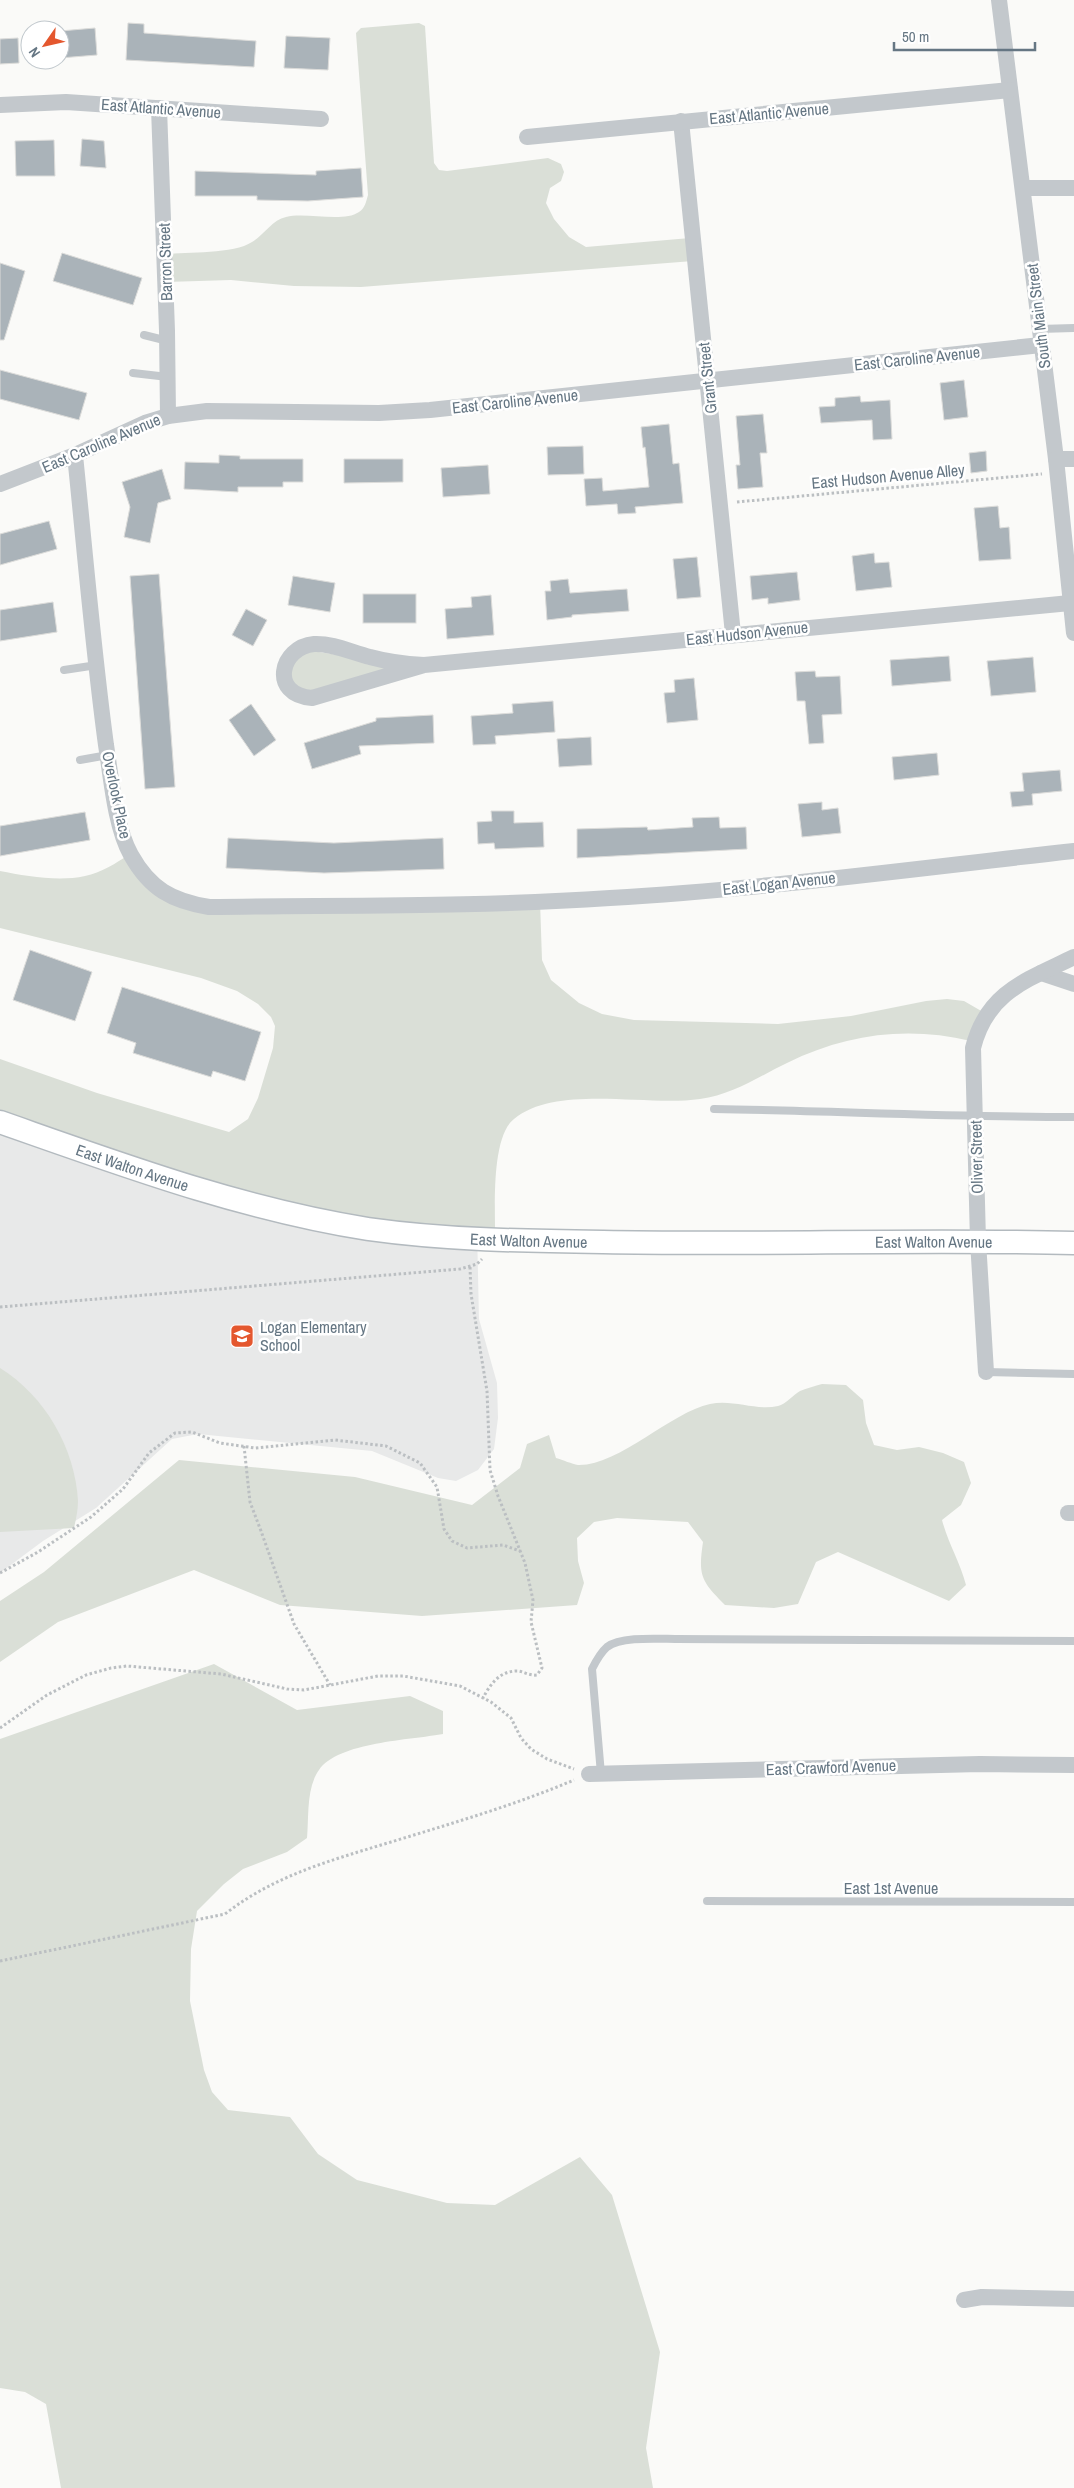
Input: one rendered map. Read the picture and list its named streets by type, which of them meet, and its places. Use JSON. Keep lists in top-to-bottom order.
{
  "streets": {
    "main road": ["East Walton Avenue"],
    "street": [
      "East Atlantic Avenue",
      "Barron Street",
      "South Main Street",
      "East Caroline Avenue",
      "Grant Street",
      "East Hudson Avenue",
      "Overlook Place",
      "East Logan Avenue",
      "Oliver Street",
      "East Crawford Avenue"
    ],
    "lane": ["East 1st Avenue"],
    "path": ["East Hudson Avenue Alley"]
  },
  "crossings": [
    ["East Atlantic Avenue", "Barron Street"],
    ["East Atlantic Avenue", "South Main Street"],
    ["East Atlantic Avenue", "Grant Street"],
    ["Barron Street", "East Caroline Avenue"],
    ["South Main Street", "East Caroline Avenue"],
    ["South Main Street", "East Hudson Avenue Alley"],
    ["South Main Street", "East Hudson Avenue"],
    ["East Caroline Avenue", "Grant Street"],
    ["East Caroline Avenue", "Overlook Place"],
    ["Grant Street", "East Hudson Avenue Alley"],
    ["Grant Street", "East Hudson Avenue"],
    ["Overlook Place", "East Logan Avenue"],
    ["Oliver Street", "East Walton Avenue"]
  ],
  "places": {
    "school or university": ["Logan Elementary School"]
  },
  "scale_bar": "50 m",
  "north": "bottom left"
}
